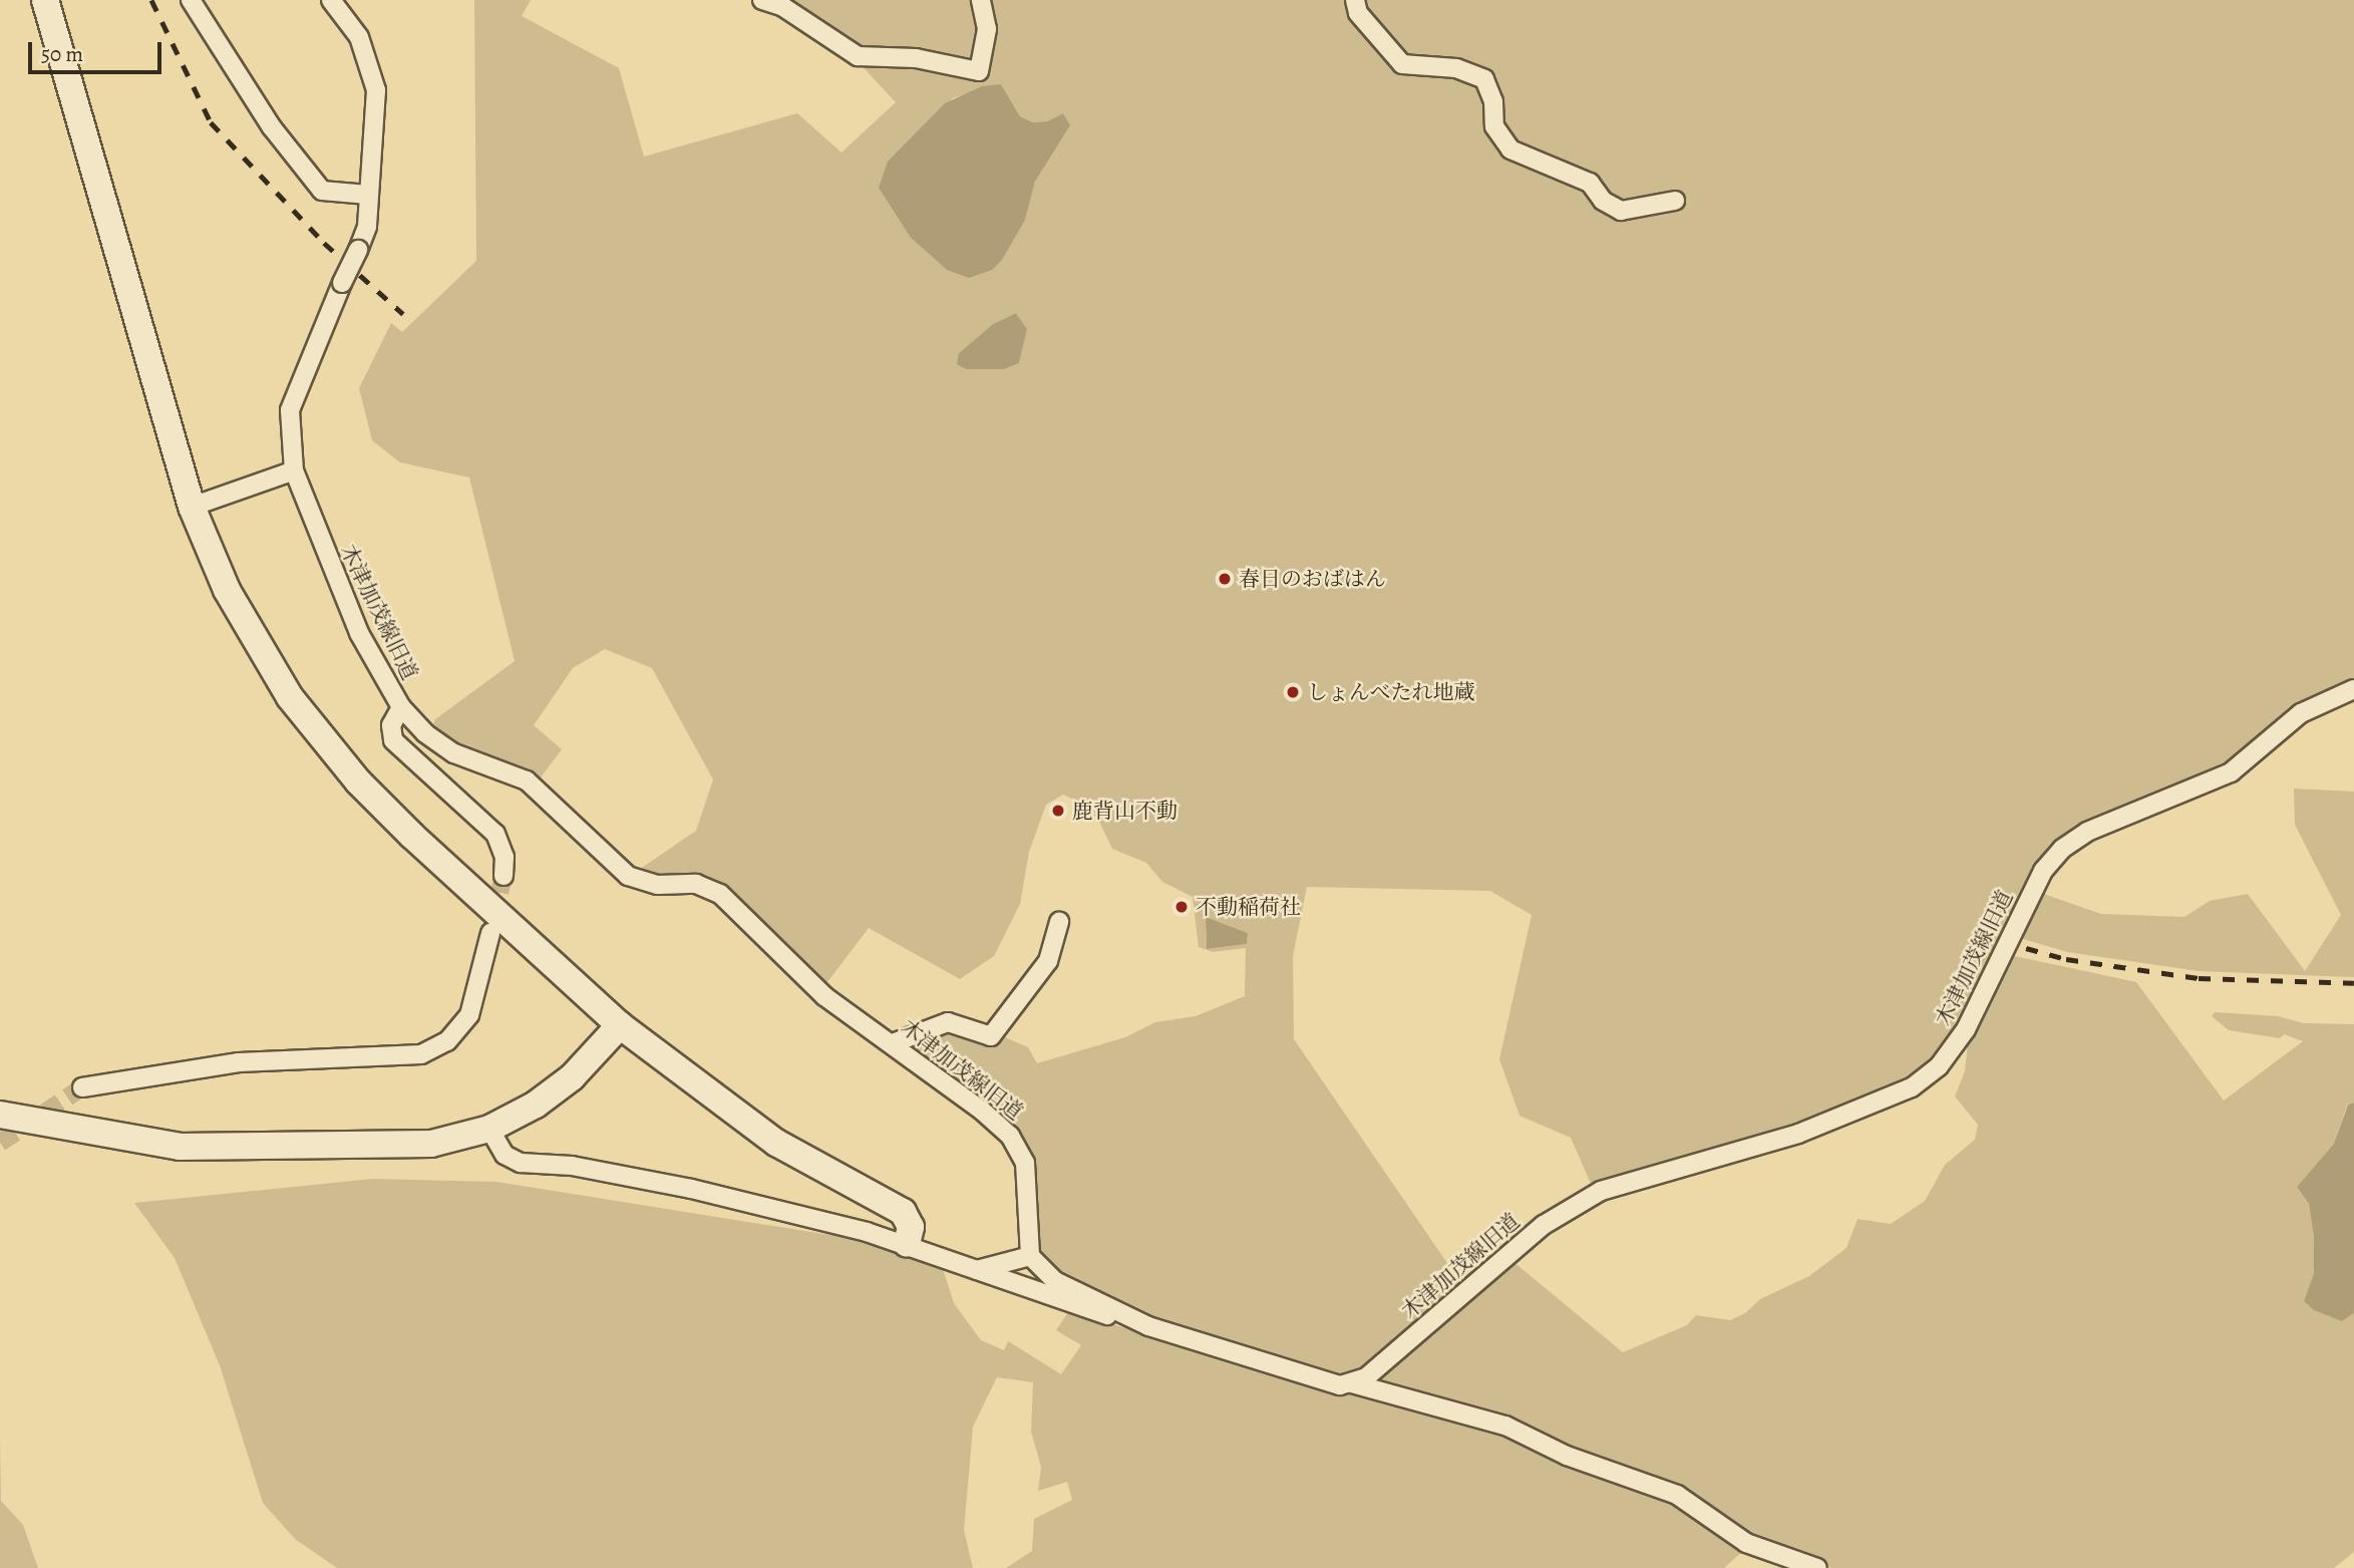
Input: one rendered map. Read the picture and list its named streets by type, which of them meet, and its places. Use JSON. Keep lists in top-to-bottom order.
{
  "streets": {
    "street": ["木津加茂線旧道"]
  },
  "places": [
    "春日のおばはん",
    "しょんべたれ地蔵",
    "鹿背山不動",
    "不動稲荷社"
  ],
  "scale_bar": "50 m"
}
